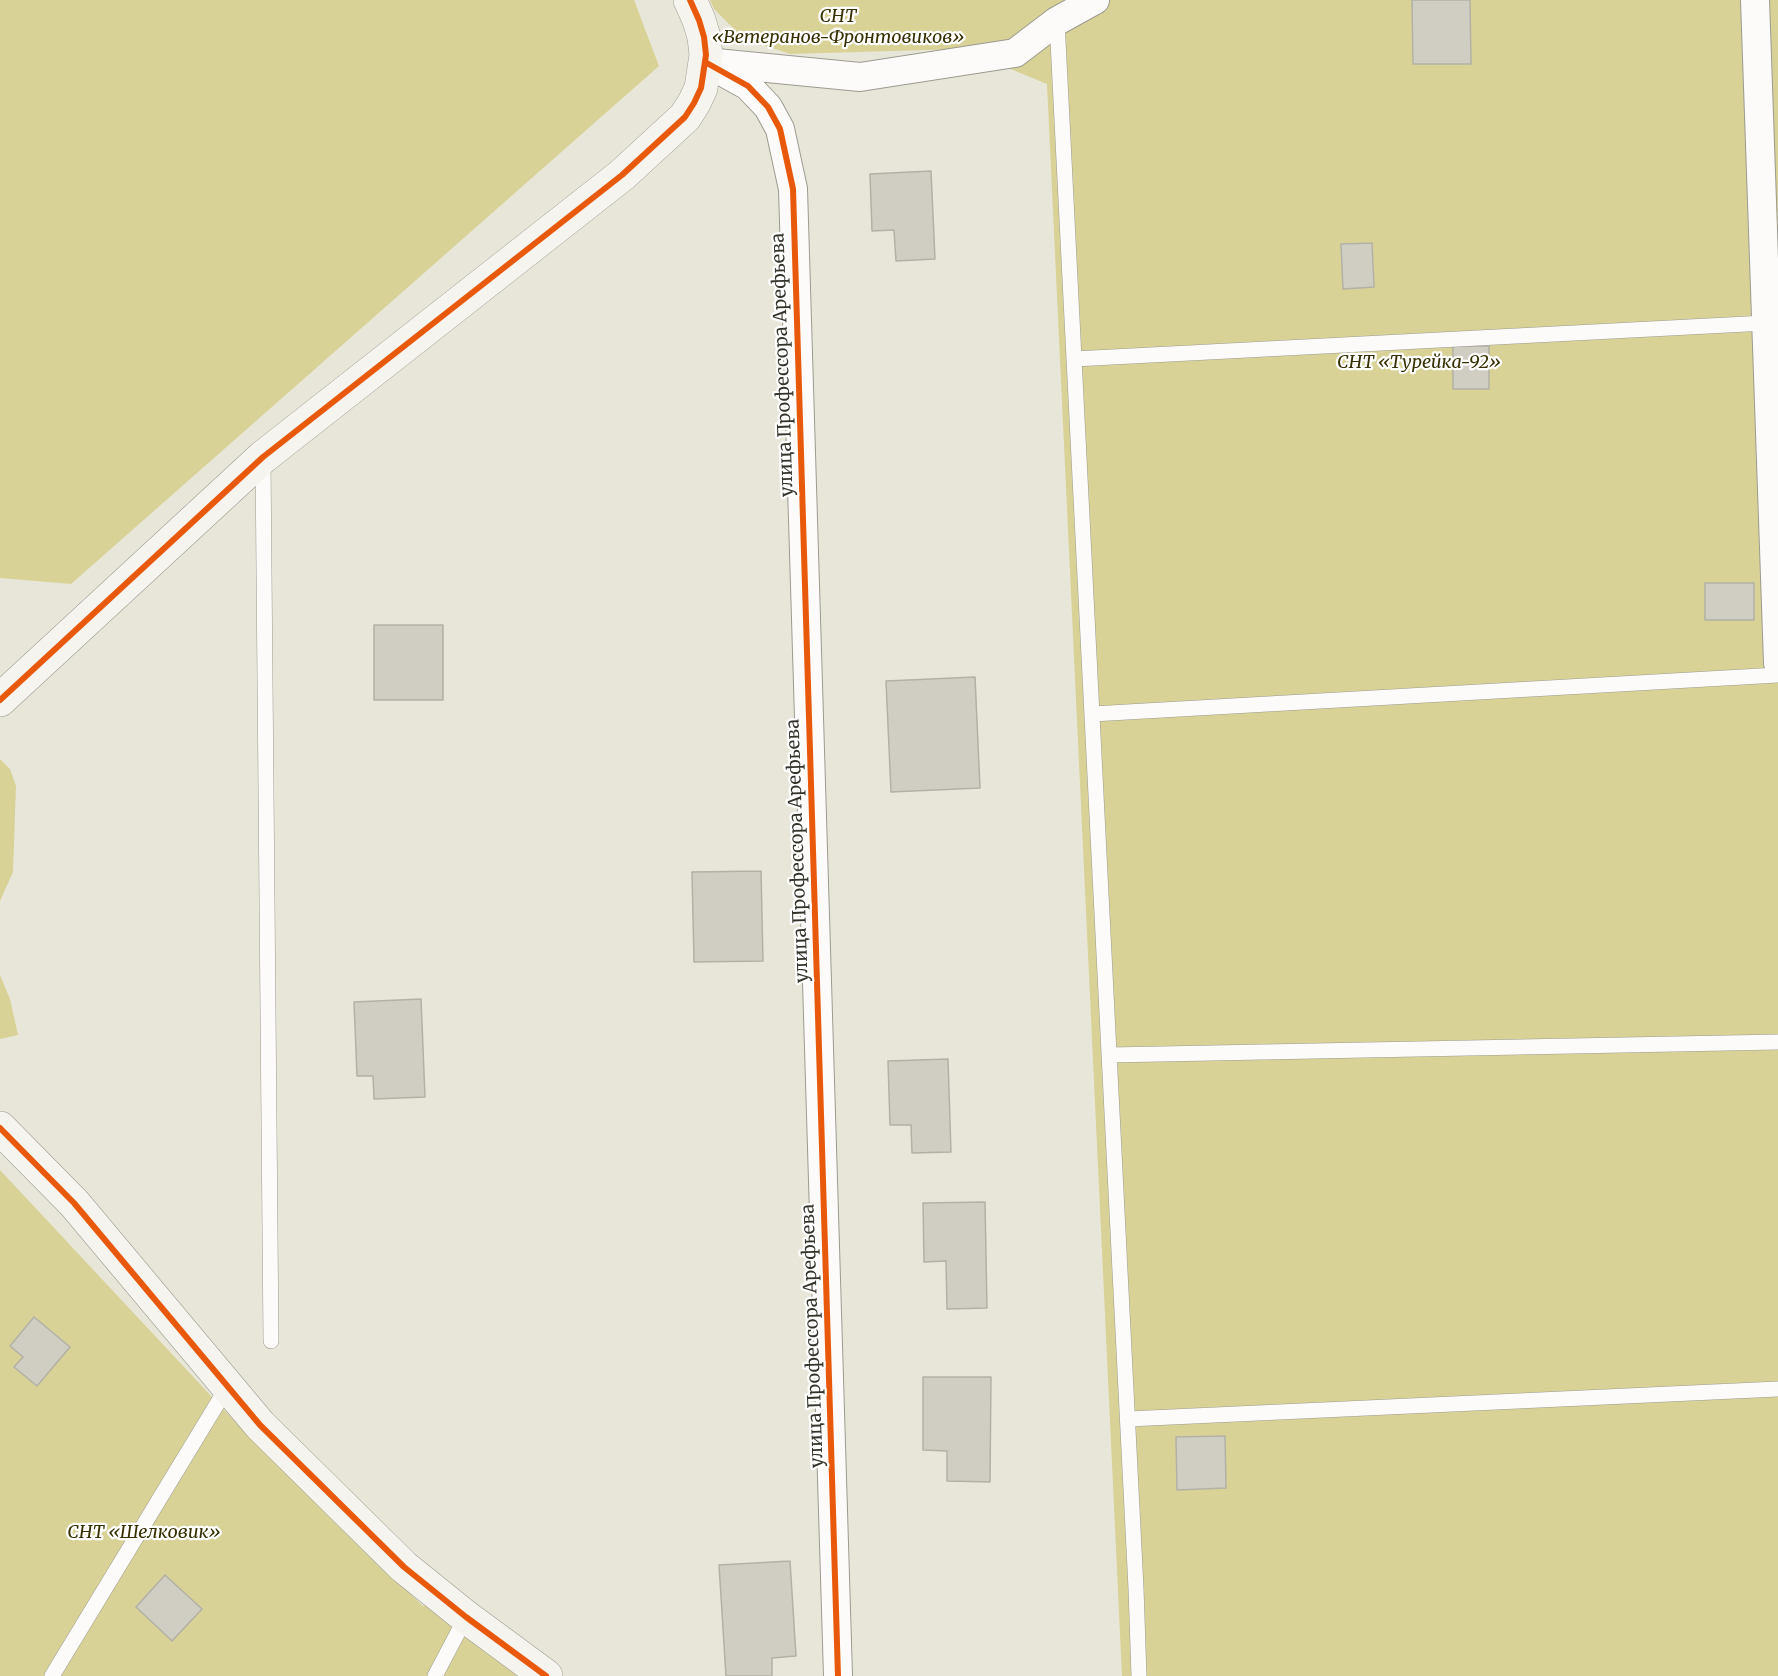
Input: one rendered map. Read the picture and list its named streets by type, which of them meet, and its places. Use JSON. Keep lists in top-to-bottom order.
{
  "streets": {
    "street": ["улица Профессора Арефьева"]
  },
  "parks": ["СНТ «Ветеранов-Фронтовиков»", "СНТ «Турейка-92»", "СНТ «Шелковик»"]
}
